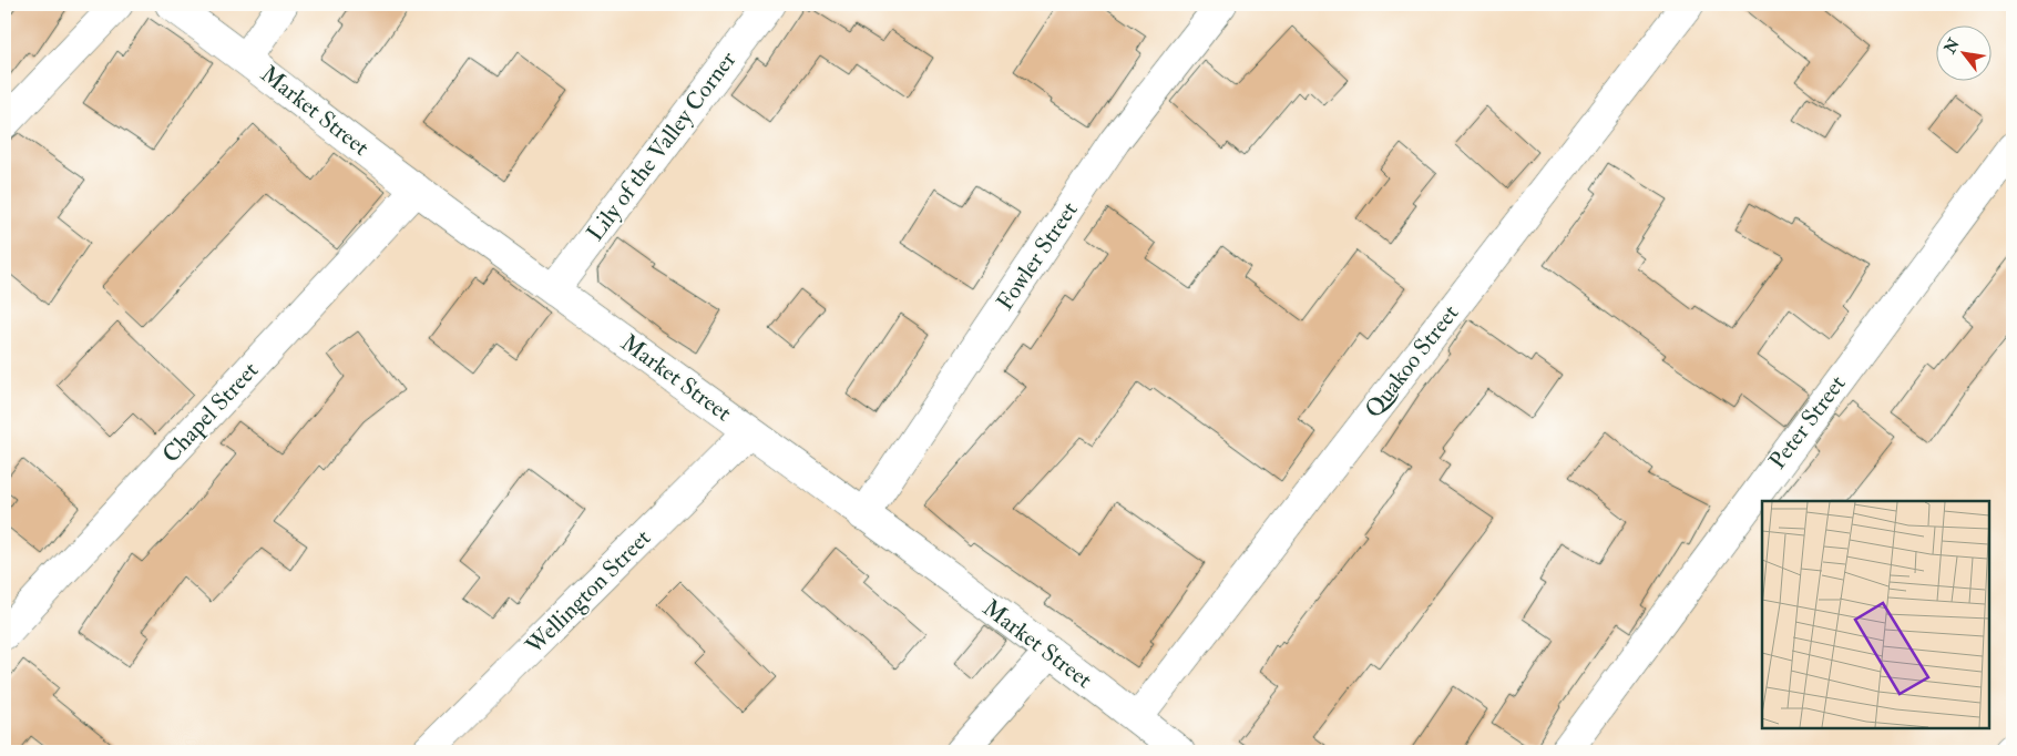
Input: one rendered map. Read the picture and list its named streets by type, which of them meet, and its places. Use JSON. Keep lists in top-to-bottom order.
{
  "streets": {
    "street": [
      "Market Street",
      "Lily of the Valley Corner",
      "Fowler Street",
      "Quakoo Street",
      "Chapel Street",
      "Peter Street",
      "Wellington Street"
    ]
  },
  "crossings": [
    ["Market Street", "Lily of the Valley Corner"],
    ["Market Street", "Fowler Street"],
    ["Market Street", "Quakoo Street"],
    ["Market Street", "Chapel Street"],
    ["Market Street", "Wellington Street"]
  ],
  "north": "top left"
}
